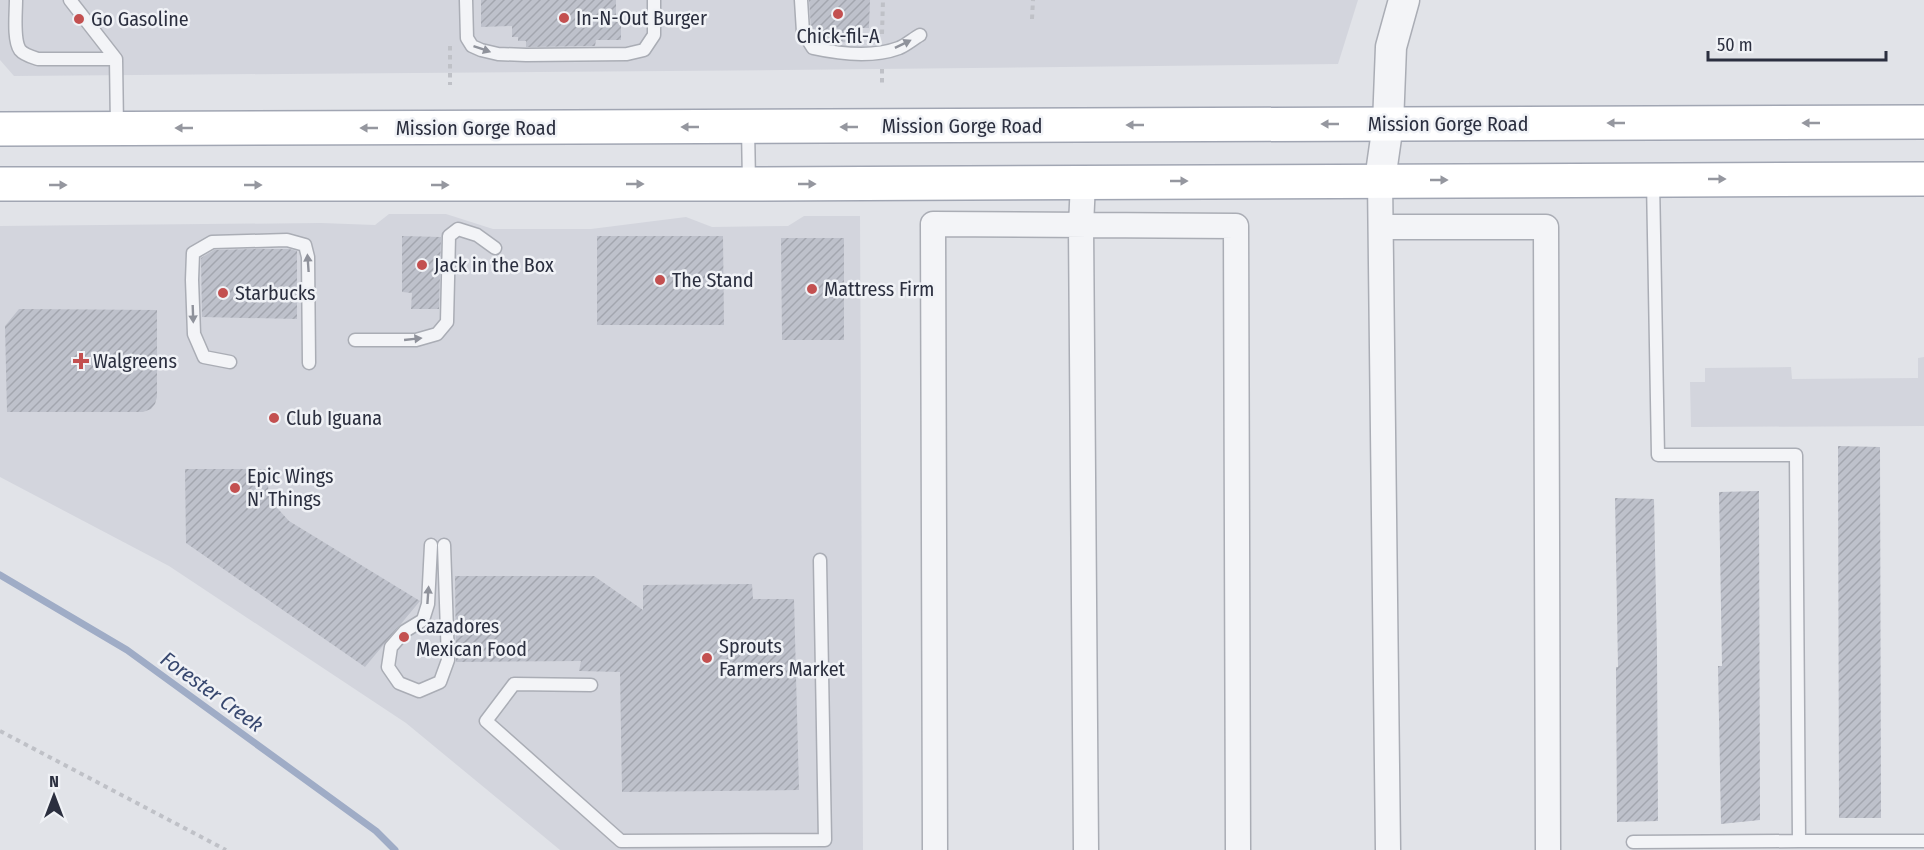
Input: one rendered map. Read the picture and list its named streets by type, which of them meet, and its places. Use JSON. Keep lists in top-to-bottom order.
{
  "streets": {
    "main road": ["Mission Gorge Road"]
  },
  "water": ["Forester Creek"],
  "places": {
    "other": [
      "Chick-fil-A",
      "In-N-Out Burger",
      "Go Gasoline",
      "Jack in the Box",
      "The Stand",
      "Mattress Firm",
      "Starbucks",
      "Club Iguana",
      "Epic Wings N' Things",
      "Cazadores Mexican Food",
      "Sprouts Farmers Market"
    ],
    "health": ["Walgreens"]
  },
  "scale_bar": "50 m",
  "north": "top"
}
